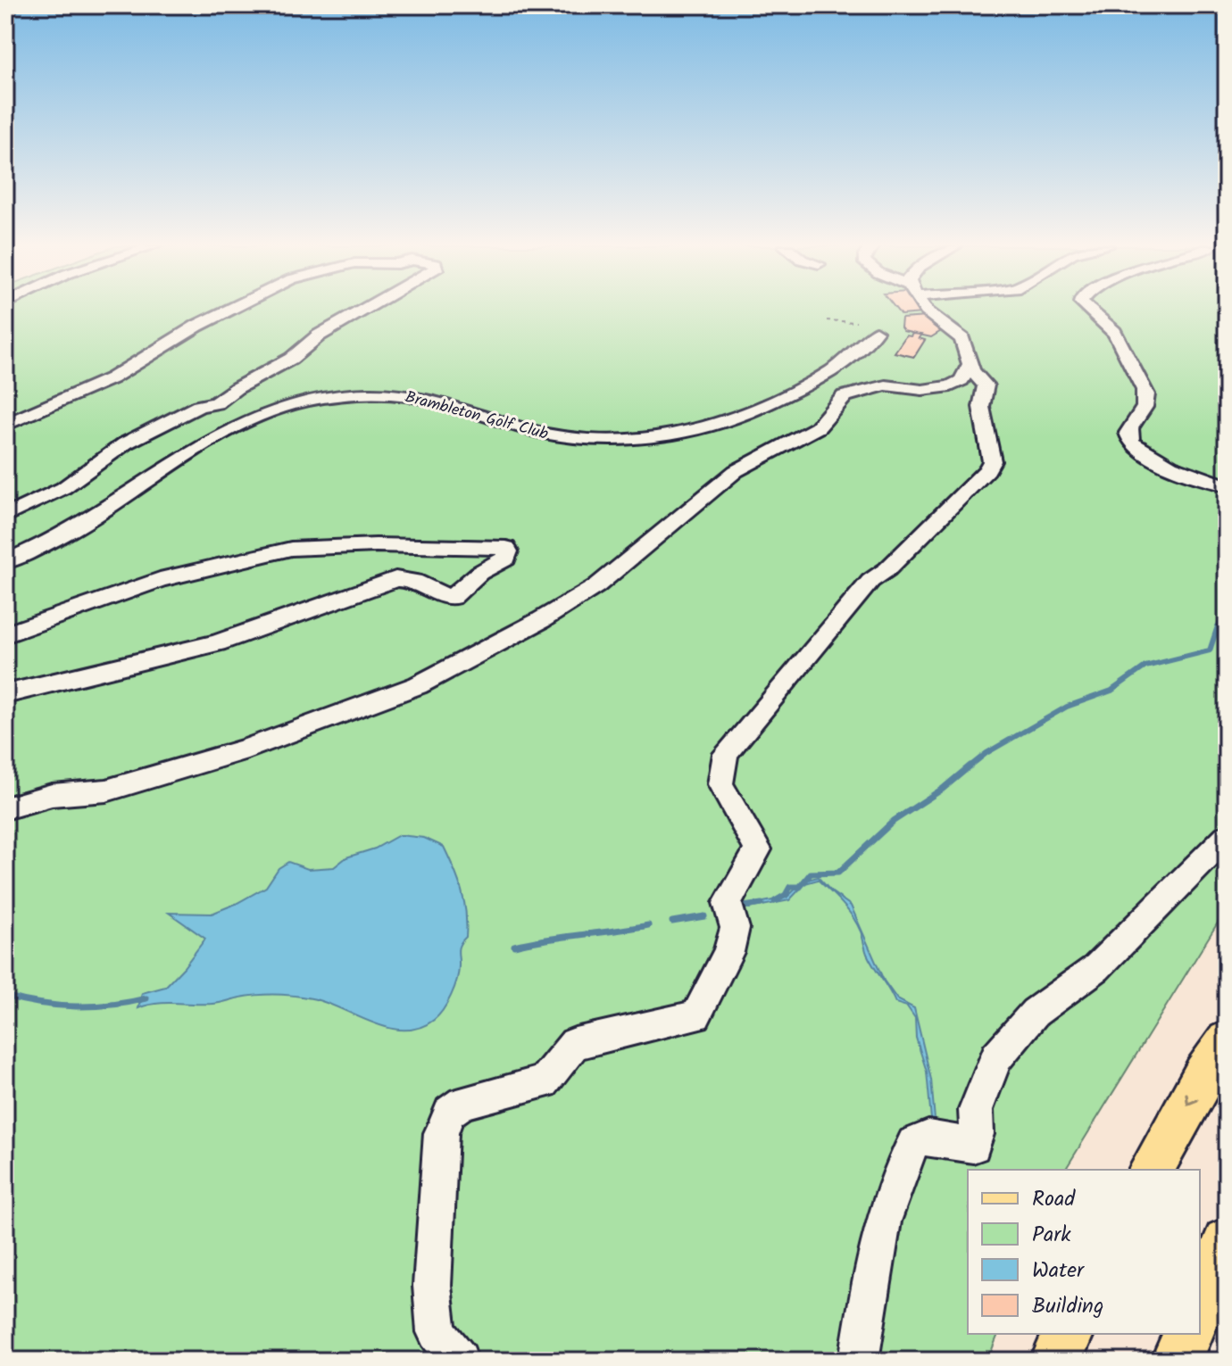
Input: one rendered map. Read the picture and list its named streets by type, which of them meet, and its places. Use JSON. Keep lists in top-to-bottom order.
{
  "streets": {
    "lane": ["Brambleton Golf Club"]
  },
  "legend": [
    "Road",
    "Park",
    "Water",
    "Building"
  ]
}
